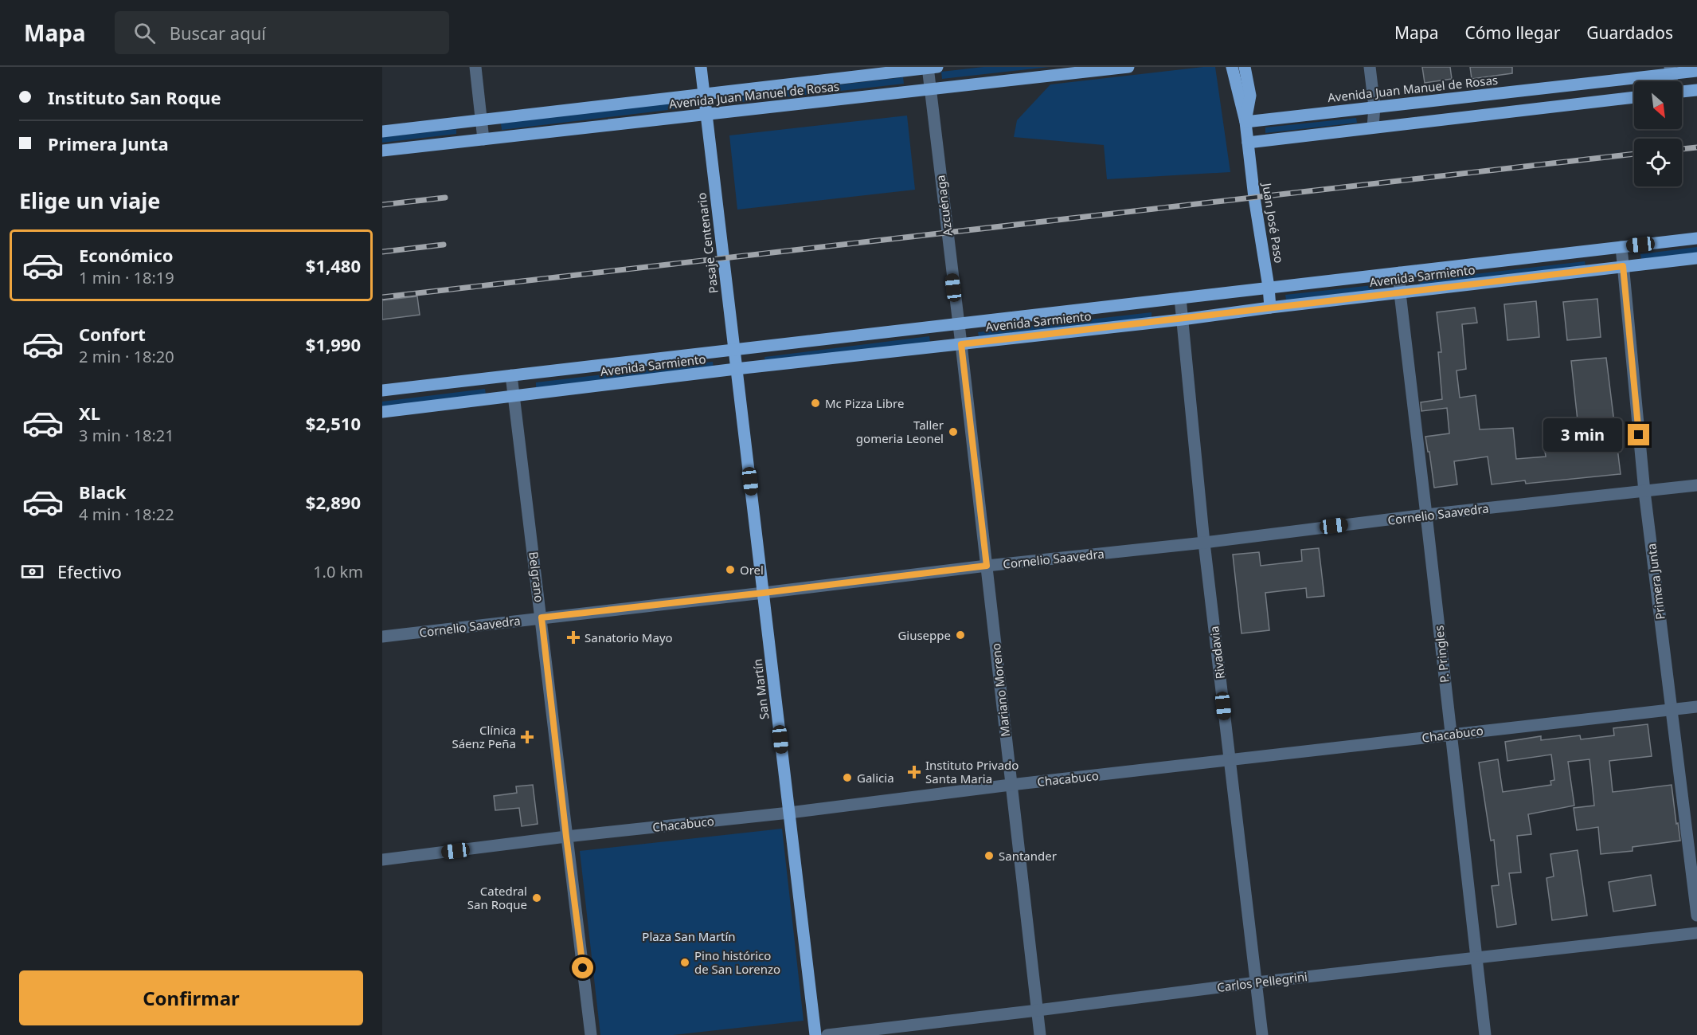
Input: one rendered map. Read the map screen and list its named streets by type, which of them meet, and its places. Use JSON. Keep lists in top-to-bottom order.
{
  "streets": {
    "main road": [
      "Avenida Juan Manuel de Rosas",
      "Juan José Paso",
      "Pasaje Centenario",
      "Avenida Sarmiento",
      "San Martín"
    ],
    "street": [
      "Azcuénaga",
      "Cornelio Saavedra",
      "Belgrano",
      "Primera Junta",
      "Rivadavia",
      "P. Pringles",
      "Mariano Moreno",
      "Chacabuco",
      "Carlos Pellegrini"
    ]
  },
  "crossings": [
    ["Avenida Juan Manuel de Rosas", "Azcuénaga"],
    ["Avenida Juan Manuel de Rosas", "Pasaje Centenario"],
    ["Azcuénaga", "Avenida Sarmiento"],
    ["Azcuénaga", "Mariano Moreno"],
    ["Juan José Paso", "Avenida Sarmiento"],
    ["Pasaje Centenario", "Avenida Sarmiento"],
    ["Pasaje Centenario", "San Martín"],
    ["Avenida Sarmiento", "Belgrano"],
    ["Avenida Sarmiento", "Primera Junta"],
    ["Avenida Sarmiento", "Rivadavia"],
    ["Avenida Sarmiento", "P. Pringles"],
    ["Avenida Sarmiento", "San Martín"],
    ["Avenida Sarmiento", "Mariano Moreno"],
    ["Cornelio Saavedra", "Belgrano"],
    ["Cornelio Saavedra", "Primera Junta"],
    ["Cornelio Saavedra", "Rivadavia"],
    ["Cornelio Saavedra", "P. Pringles"],
    ["Cornelio Saavedra", "San Martín"],
    ["Cornelio Saavedra", "Mariano Moreno"],
    ["Belgrano", "Chacabuco"],
    ["Primera Junta", "Chacabuco"],
    ["Rivadavia", "Chacabuco"],
    ["Rivadavia", "Carlos Pellegrini"],
    ["P. Pringles", "Chacabuco"],
    ["P. Pringles", "Carlos Pellegrini"],
    ["San Martín", "Chacabuco"],
    ["Mariano Moreno", "Chacabuco"],
    ["Mariano Moreno", "Carlos Pellegrini"]
  ],
  "parks": ["Plaza San Martín"],
  "places": {
    "other": [
      "Mc Pizza Libre",
      "Taller gomeria Leonel",
      "Orel",
      "Giuseppe",
      "Galicia",
      "Santander",
      "Catedral San Roque",
      "Pino histórico de San Lorenzo"
    ],
    "health": ["Sanatorio Mayo", "Clínica Sáenz Peña", "Instituto Privado Santa Maria"]
  },
  "north": "bottom right",
  "page": {
    "header": "Mapa",
    "search": "Buscar aquí",
    "nav": ["Mapa", "Cómo llegar", "Guardados"],
    "banner": ["Instituto San Roque", "Primera Junta"],
    "heading": "Elige un viaje",
    "list": [
      {
        "name": "Económico",
        "note": "1 min · 18:19",
        "value": "$1,480"
      },
      {
        "name": "Confort",
        "note": "2 min · 18:20",
        "value": "$1,990"
      },
      {
        "name": "XL",
        "note": "3 min · 18:21",
        "value": "$2,510"
      },
      {
        "name": "Black",
        "note": "4 min · 18:22",
        "value": "$2,890"
      }
    ],
    "bubble": "3 min",
    "pay": ["Efectivo", "1.0 km"],
    "buttons": "Confirmar"
  }
}
